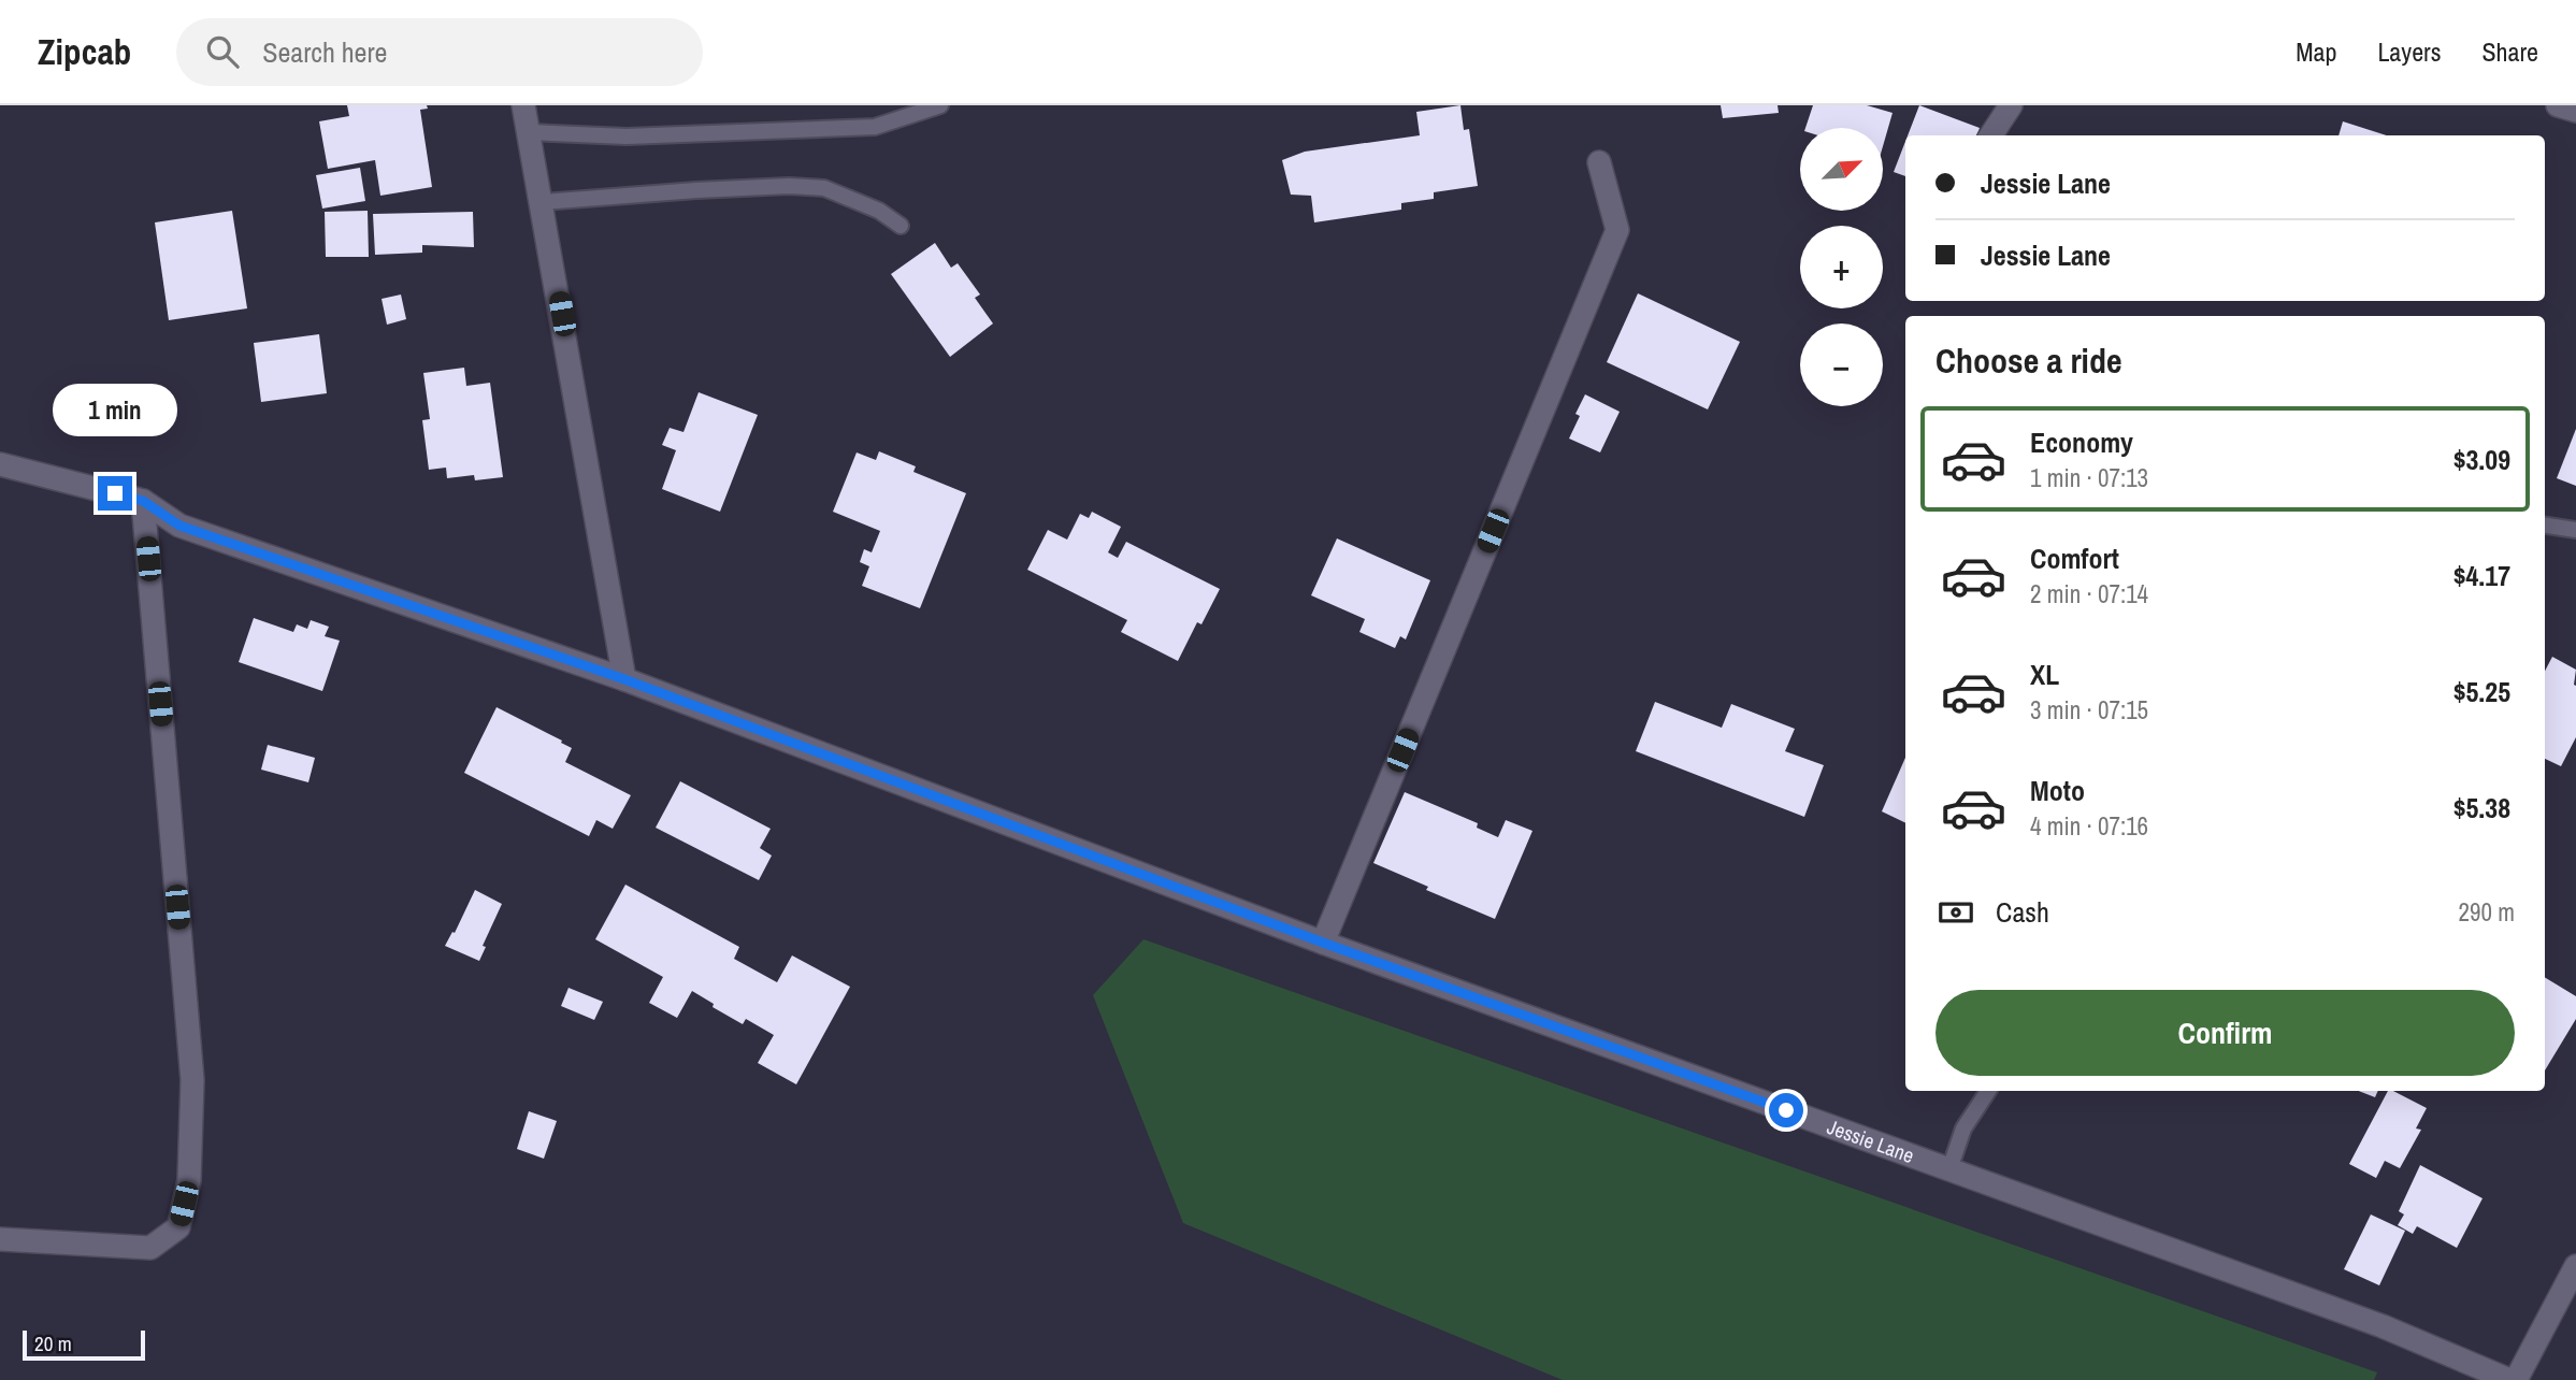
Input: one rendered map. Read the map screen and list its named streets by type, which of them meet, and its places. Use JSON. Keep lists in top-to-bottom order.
{
  "streets": {
    "street": ["Jessie Lane"]
  },
  "scale_bar": "20 m",
  "north": "top right",
  "page": {
    "header": "Zipcab",
    "search": "Search here",
    "nav": ["Map", "Layers", "Share"],
    "map_buttons": ["+", "−"],
    "banner": ["Jessie Lane", "Jessie Lane"],
    "heading": "Choose a ride",
    "bubble": "1 min",
    "list": [
      {
        "name": "Economy",
        "note": "1 min · 07:13",
        "value": "$3.09"
      },
      {
        "name": "Comfort",
        "note": "2 min · 07:14",
        "value": "$4.17"
      },
      {
        "name": "XL",
        "note": "3 min · 07:15",
        "value": "$5.25"
      },
      {
        "name": "Moto",
        "note": "4 min · 07:16",
        "value": "$5.38"
      }
    ],
    "pay": ["Cash", "290 m"],
    "buttons": "Confirm",
    "scale": "20 m"
  }
}
